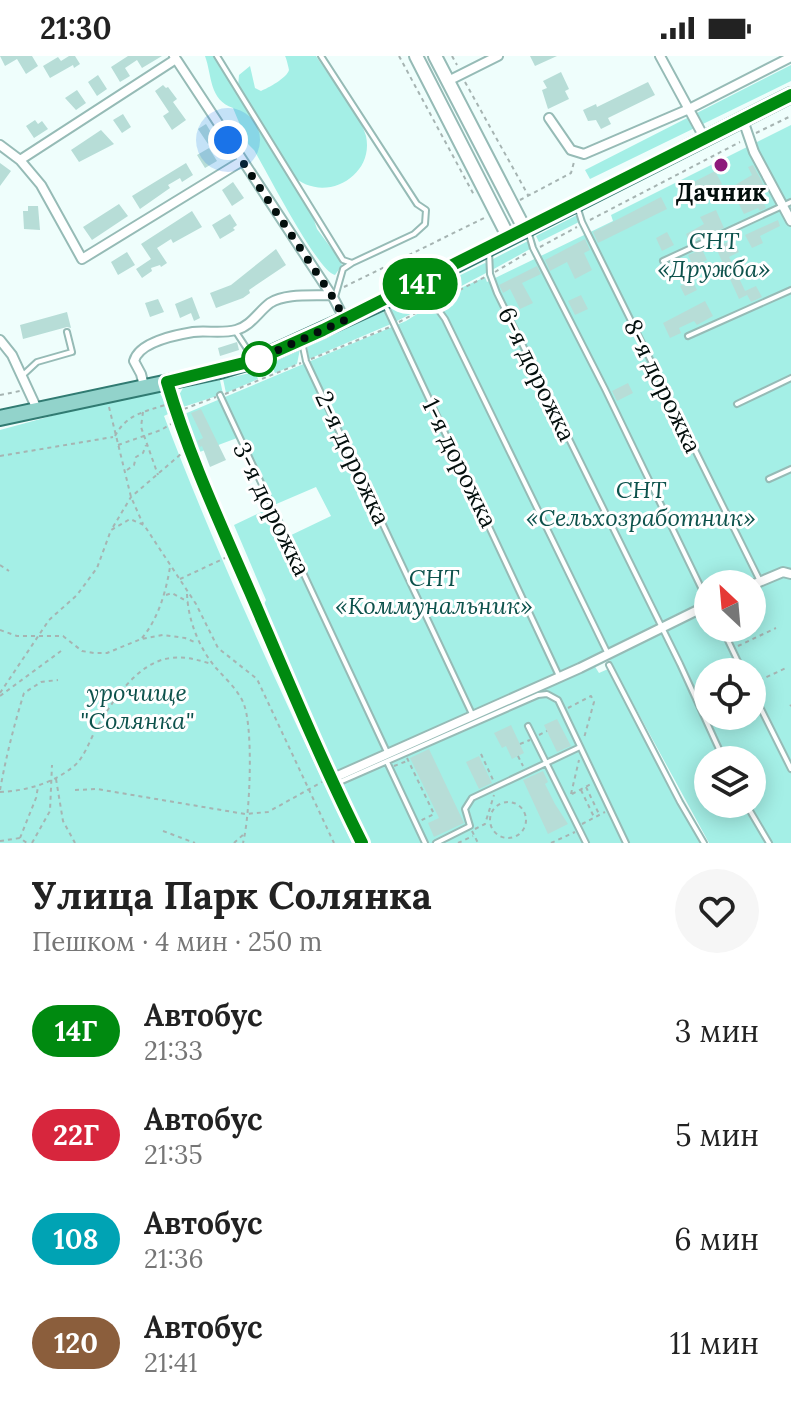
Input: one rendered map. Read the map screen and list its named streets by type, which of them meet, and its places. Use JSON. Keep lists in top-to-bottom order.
{
  "streets": {
    "lane": [
      "6-я дорожка",
      "8-я дорожка",
      "2-я дорожка",
      "1-я дорожка",
      "3-я дорожка"
    ]
  },
  "parks": [
    "СНТ «Дружба»",
    "СНТ «Сельхозработник»",
    "СНТ «Коммунальник»",
    "урочище \"Солянка\""
  ],
  "places": ["Дачник"],
  "lines": ["bus line 14Г"],
  "north": "top left",
  "page": {
    "status": "21:30",
    "on_map": "14Г",
    "heading": ["Улица Парк Солянка", "Пешком · 4 мин · 250 m"],
    "list": [
      {
        "mark": "14Г",
        "name": "Автобус",
        "note": "21:33",
        "value": "3 мин"
      },
      {
        "mark": "22Г",
        "name": "Автобус",
        "note": "21:35",
        "value": "5 мин"
      },
      {
        "mark": "108",
        "name": "Автобус",
        "note": "21:36",
        "value": "6 мин"
      },
      {
        "mark": "120",
        "name": "Автобус",
        "note": "21:41",
        "value": "11 мин"
      }
    ]
  }
}
